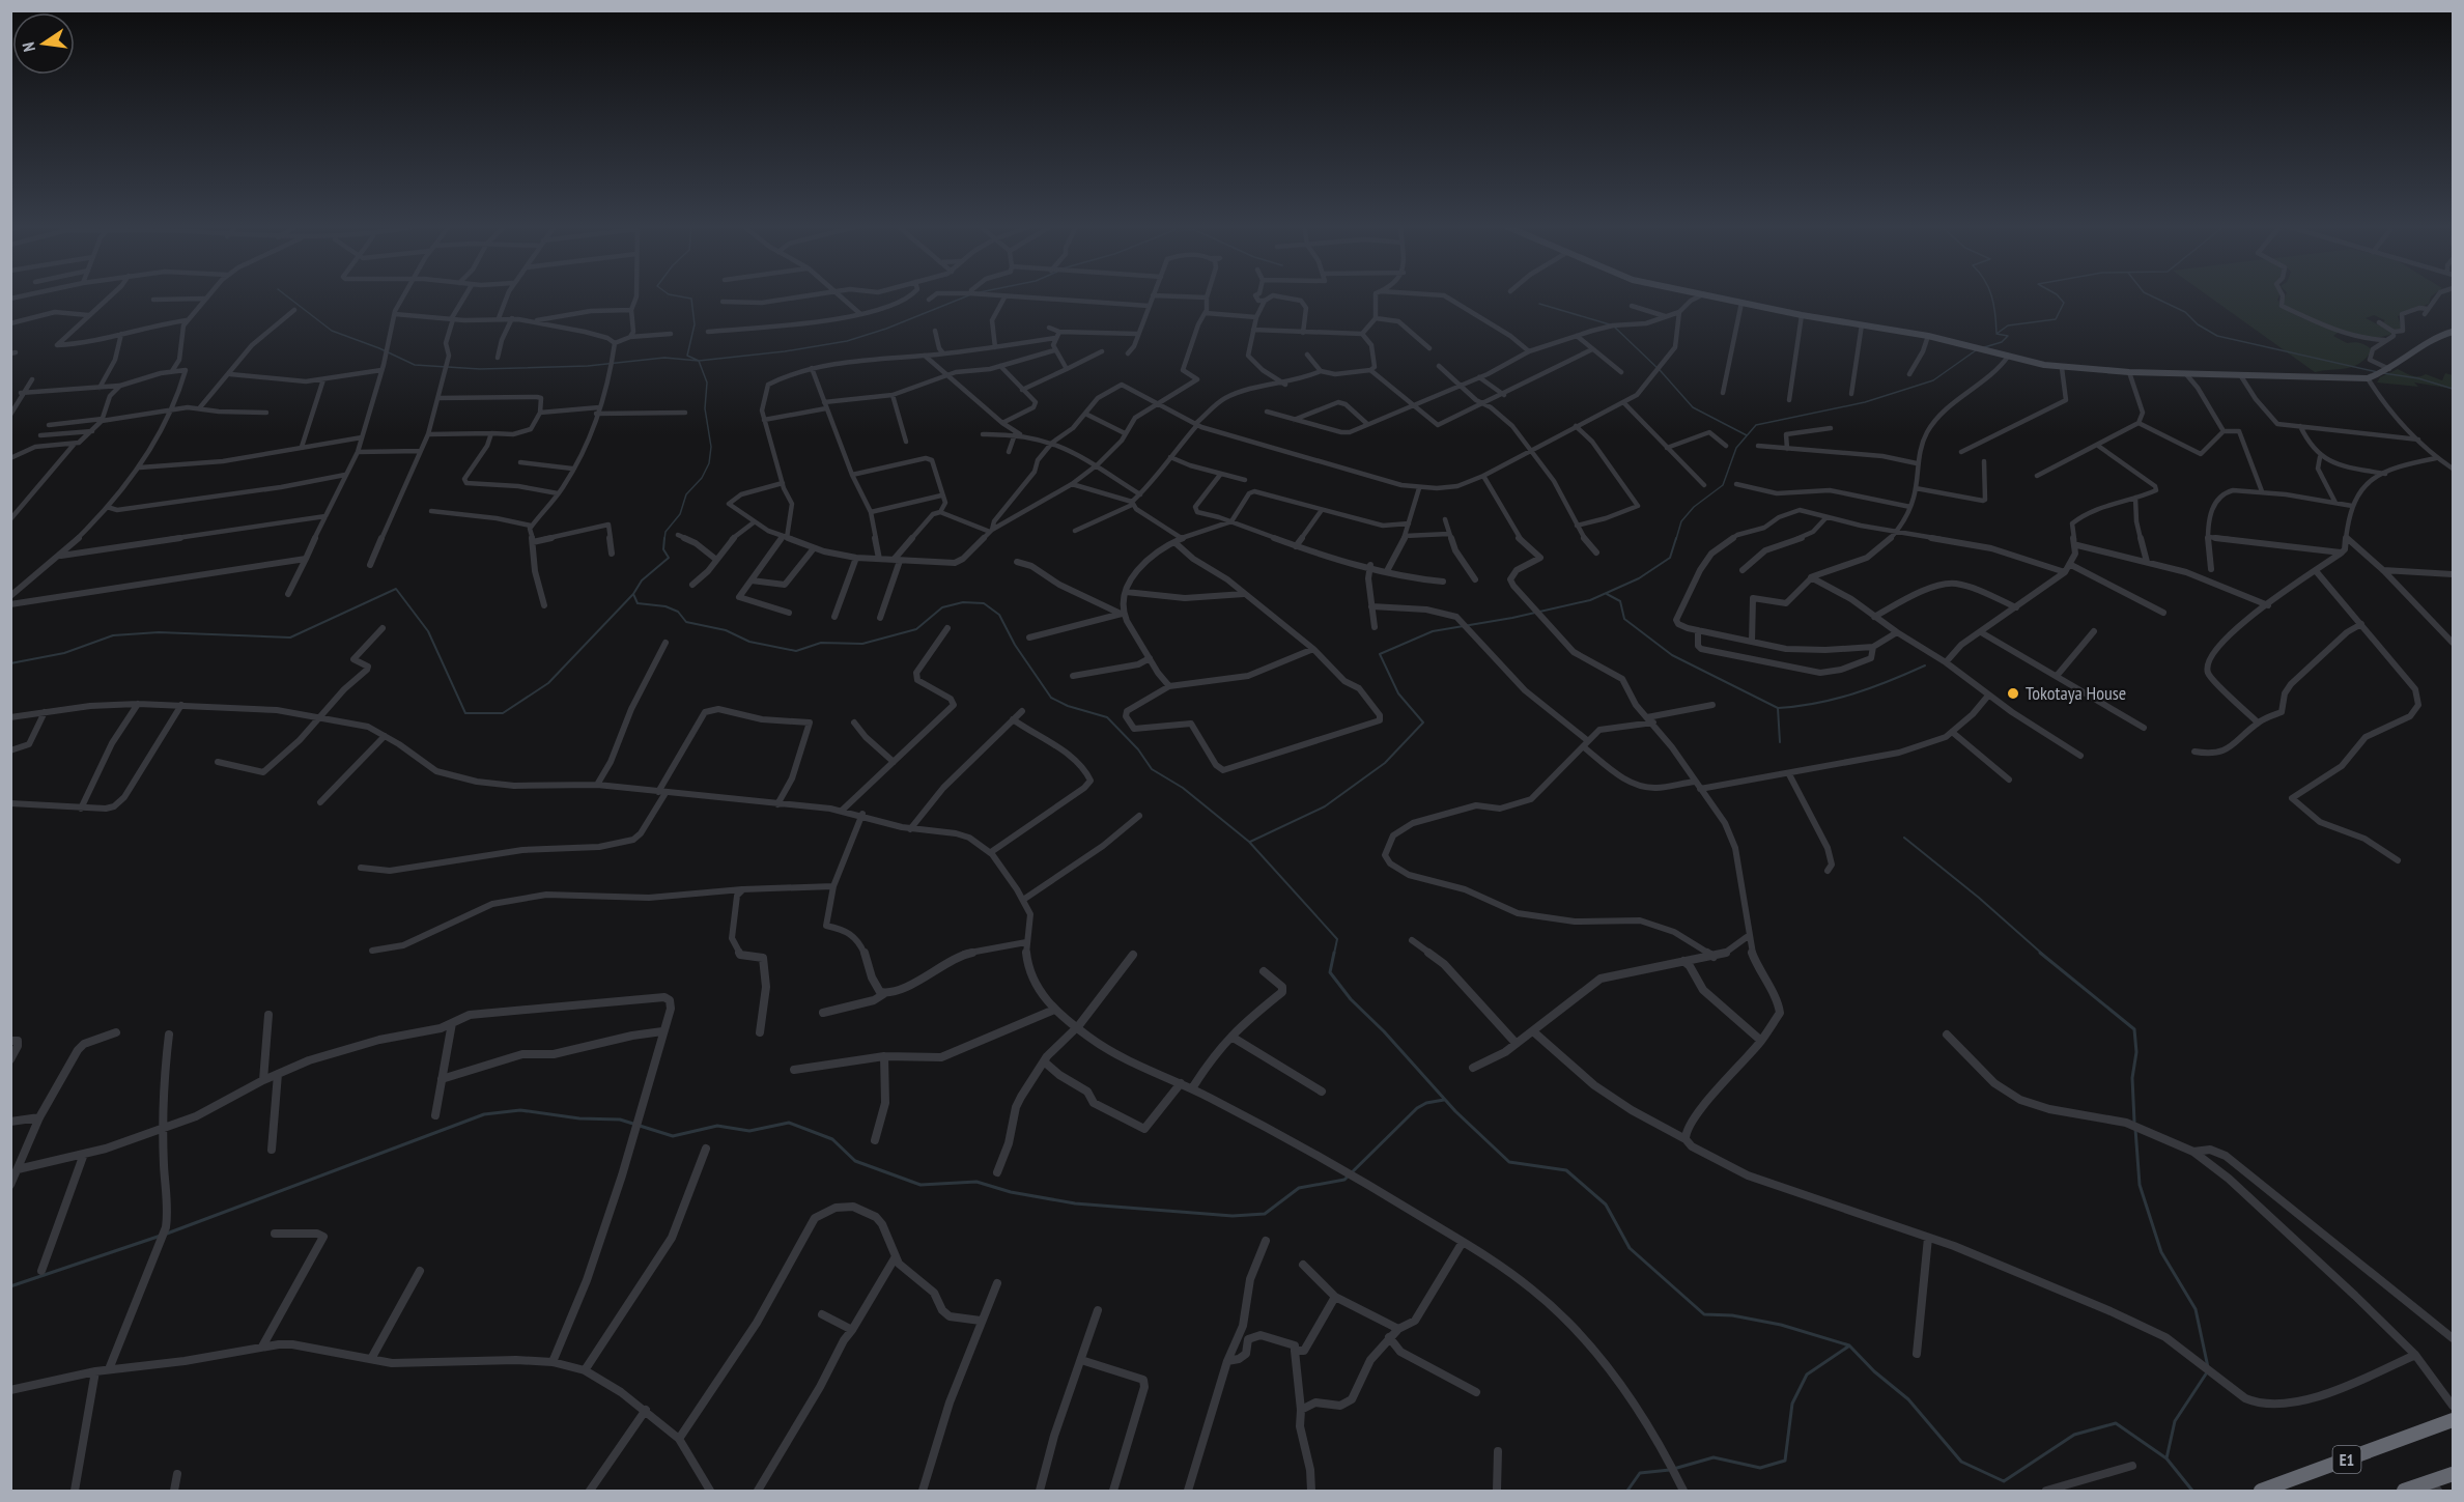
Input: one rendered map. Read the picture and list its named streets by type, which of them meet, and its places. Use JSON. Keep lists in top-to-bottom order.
{
  "streets": {
    "highway": ["E1"]
  },
  "places": ["Tokotaya House"],
  "north": "left"
}
